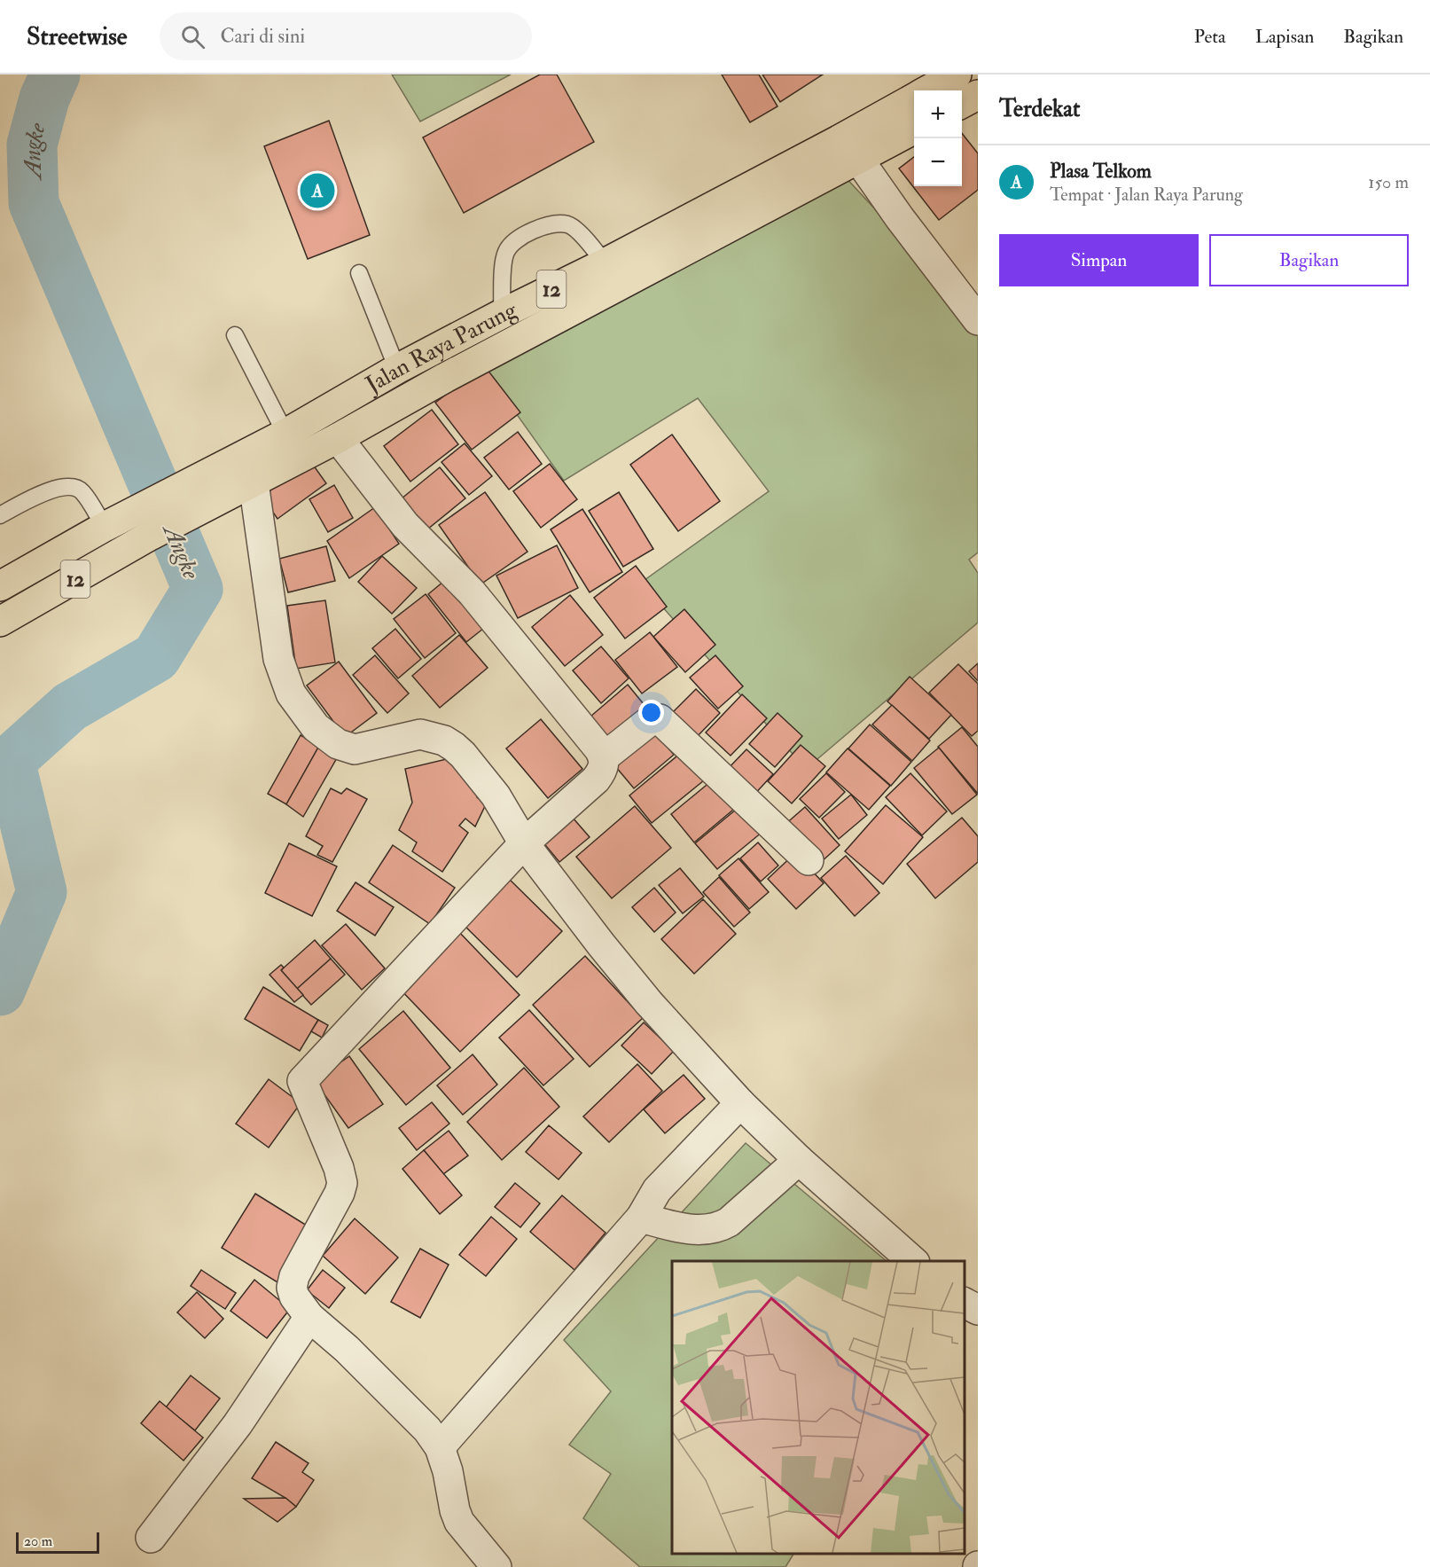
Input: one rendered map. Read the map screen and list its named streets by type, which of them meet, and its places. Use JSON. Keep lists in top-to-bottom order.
{
  "streets": {
    "highway": ["12", "Jalan Raya Parung"]
  },
  "crossings": [
    ["12", "Jalan Raya Parung"]
  ],
  "water": ["Angke"],
  "scale_bar": "20 m",
  "page": {
    "header": "Streetwise",
    "search": "Cari di sini",
    "nav": ["Peta", "Lapisan", "Bagikan"],
    "heading": "Terdekat",
    "map_buttons": ["+", "−"],
    "list": [
      {
        "mark": "A",
        "name": "Plasa Telkom",
        "note": "Tempat · Jalan Raya Parung",
        "value": "150 m"
      }
    ],
    "pins": "A",
    "buttons": ["Simpan", "Bagikan"],
    "scale": "20 m"
  }
}
